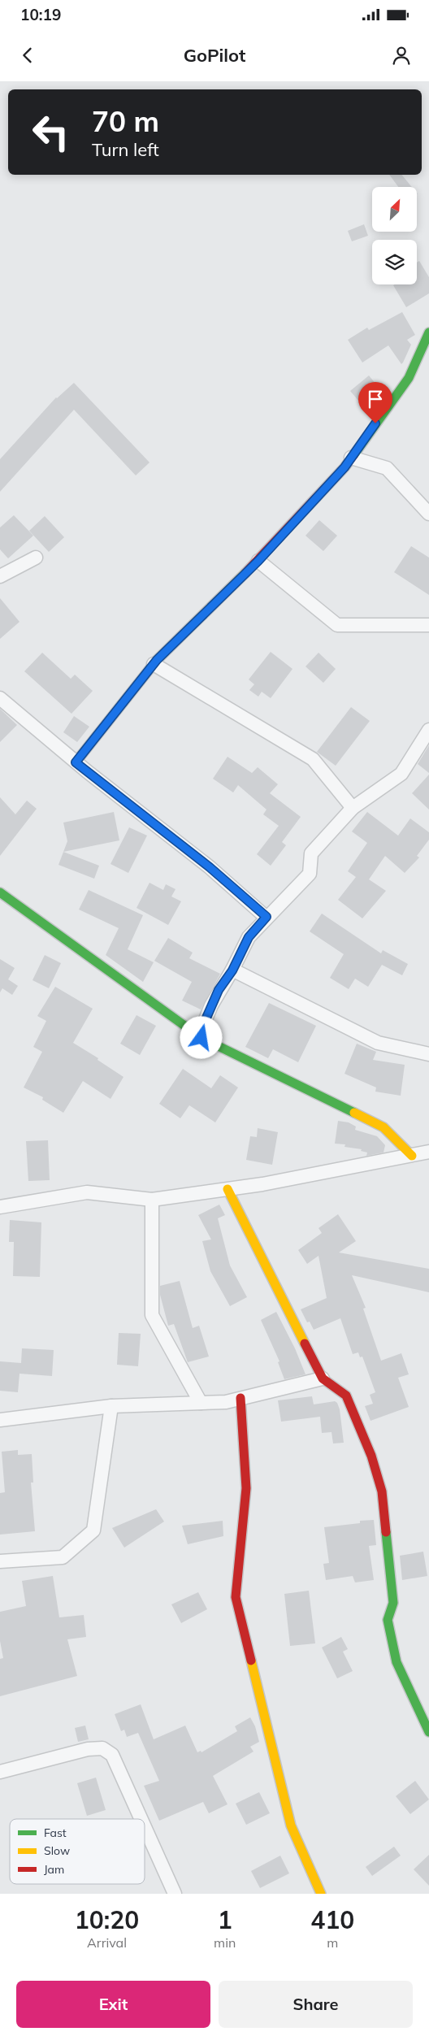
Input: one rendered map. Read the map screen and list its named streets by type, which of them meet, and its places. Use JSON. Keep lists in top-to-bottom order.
{
  "legend": ["Fast", "Slow", "Jam"],
  "north": "top right",
  "page": {
    "status": "10:19",
    "header": "GoPilot",
    "turn": ["70 m", "Turn left"],
    "eta": [
      "10:20",
      "Arrival",
      "1",
      "min",
      "410",
      "m"
    ],
    "buttons": ["Exit", "Share"]
  }
}
